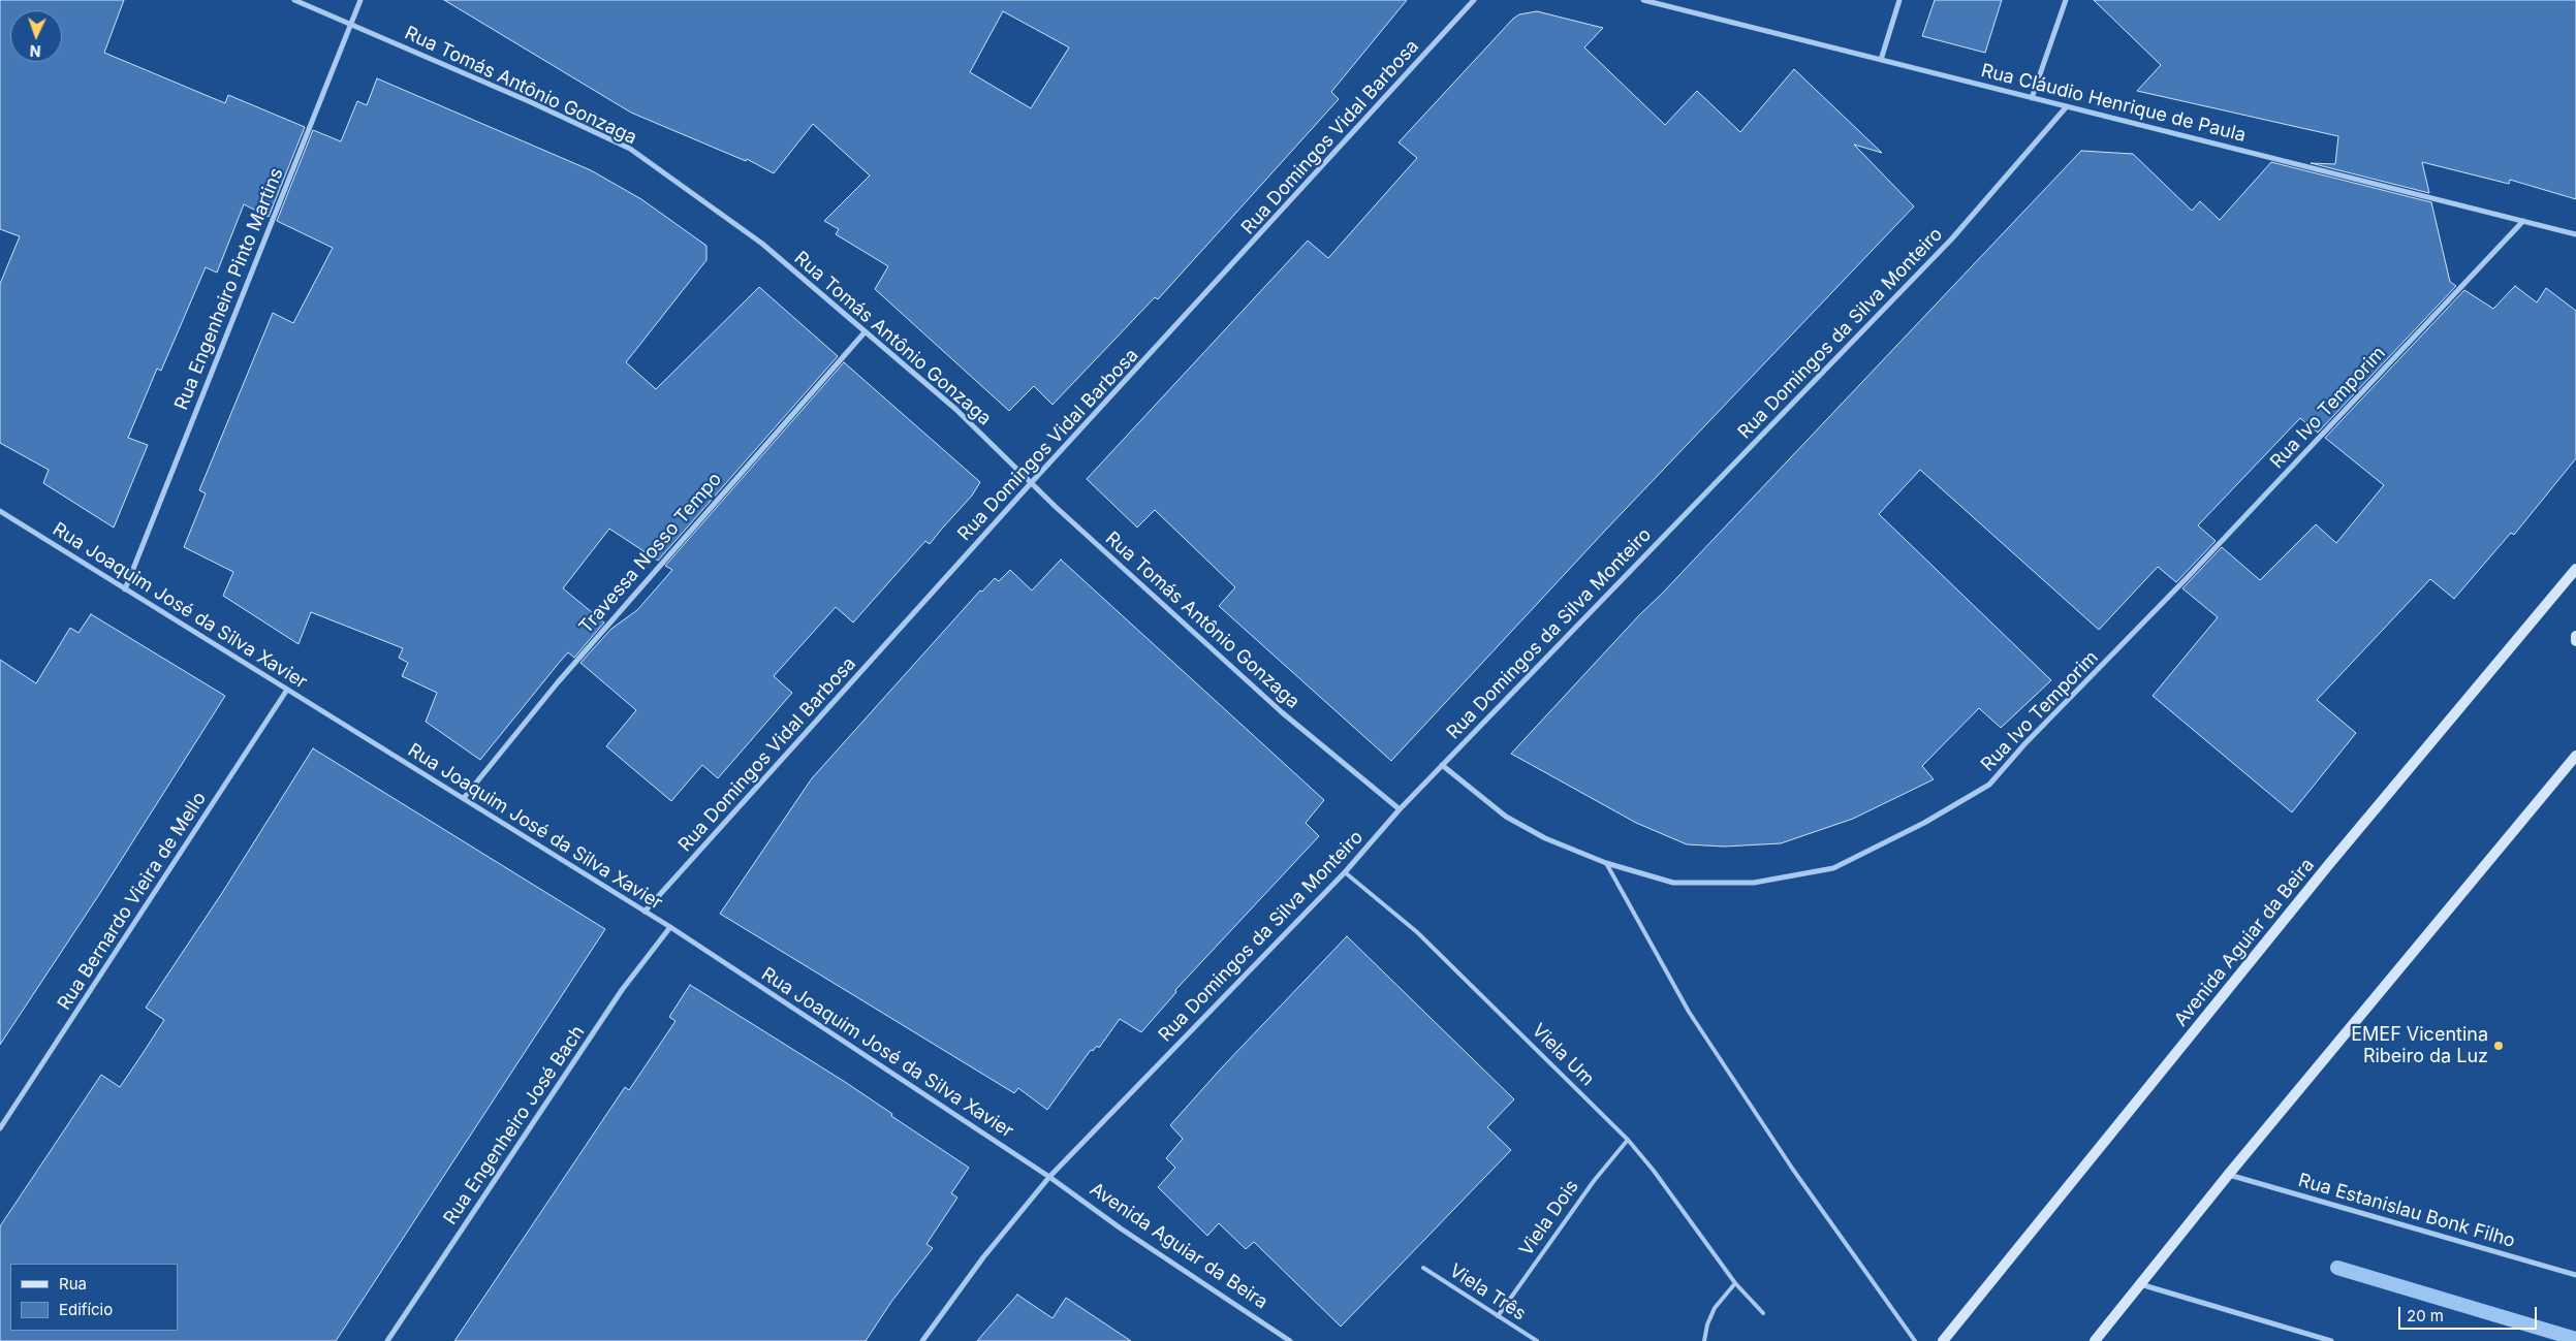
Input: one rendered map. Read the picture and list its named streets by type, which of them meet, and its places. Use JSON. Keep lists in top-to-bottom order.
{
  "streets": {
    "main road": ["Avenida Aguiar da Beira"],
    "street": [
      "Rua Tomás Antônio Gonzaga",
      "Rua Cláudio Henrique de Paula",
      "Rua Domingos Vidal Barbosa",
      "Rua Engenheiro Pinto Martins",
      "Rua Domingos da Silva Monteiro",
      "Rua Ivo Temporim",
      "Travessa Nosso Tempo",
      "Rua Joaquim José da Silva Xavier",
      "Rua Bernardo Vieira de Mello",
      "Rua Engenheiro José Bach",
      "Rua Estanislau Bonk Filho"
    ],
    "lane": ["Viela Um", "Viela Dois", "Viela Três"]
  },
  "crossings": [
    ["Rua Tomás Antônio Gonzaga", "Rua Domingos Vidal Barbosa"],
    ["Rua Tomás Antônio Gonzaga", "Rua Engenheiro Pinto Martins"],
    ["Rua Tomás Antônio Gonzaga", "Rua Domingos da Silva Monteiro"],
    ["Rua Tomás Antônio Gonzaga", "Travessa Nosso Tempo"],
    ["Rua Cláudio Henrique de Paula", "Rua Domingos da Silva Monteiro"],
    ["Rua Cláudio Henrique de Paula", "Rua Ivo Temporim"],
    ["Rua Domingos Vidal Barbosa", "Rua Joaquim José da Silva Xavier"],
    ["Rua Engenheiro Pinto Martins", "Rua Joaquim José da Silva Xavier"],
    ["Rua Domingos da Silva Monteiro", "Rua Ivo Temporim"],
    ["Rua Domingos da Silva Monteiro", "Rua Joaquim José da Silva Xavier"],
    ["Rua Domingos da Silva Monteiro", "Avenida Aguiar da Beira"],
    ["Rua Domingos da Silva Monteiro", "Viela Um"],
    ["Travessa Nosso Tempo", "Rua Joaquim José da Silva Xavier"],
    ["Rua Joaquim José da Silva Xavier", "Rua Bernardo Vieira de Mello"],
    ["Rua Joaquim José da Silva Xavier", "Avenida Aguiar da Beira"],
    ["Rua Joaquim José da Silva Xavier", "Rua Engenheiro José Bach"],
    ["Viela Um", "Viela Dois"],
    ["Viela Dois", "Viela Três"]
  ],
  "places": ["EMEF Vicentina Ribeiro da Luz"],
  "legend": ["Rua", "Edifício"],
  "scale_bar": "20 m",
  "north": "bottom"
}
